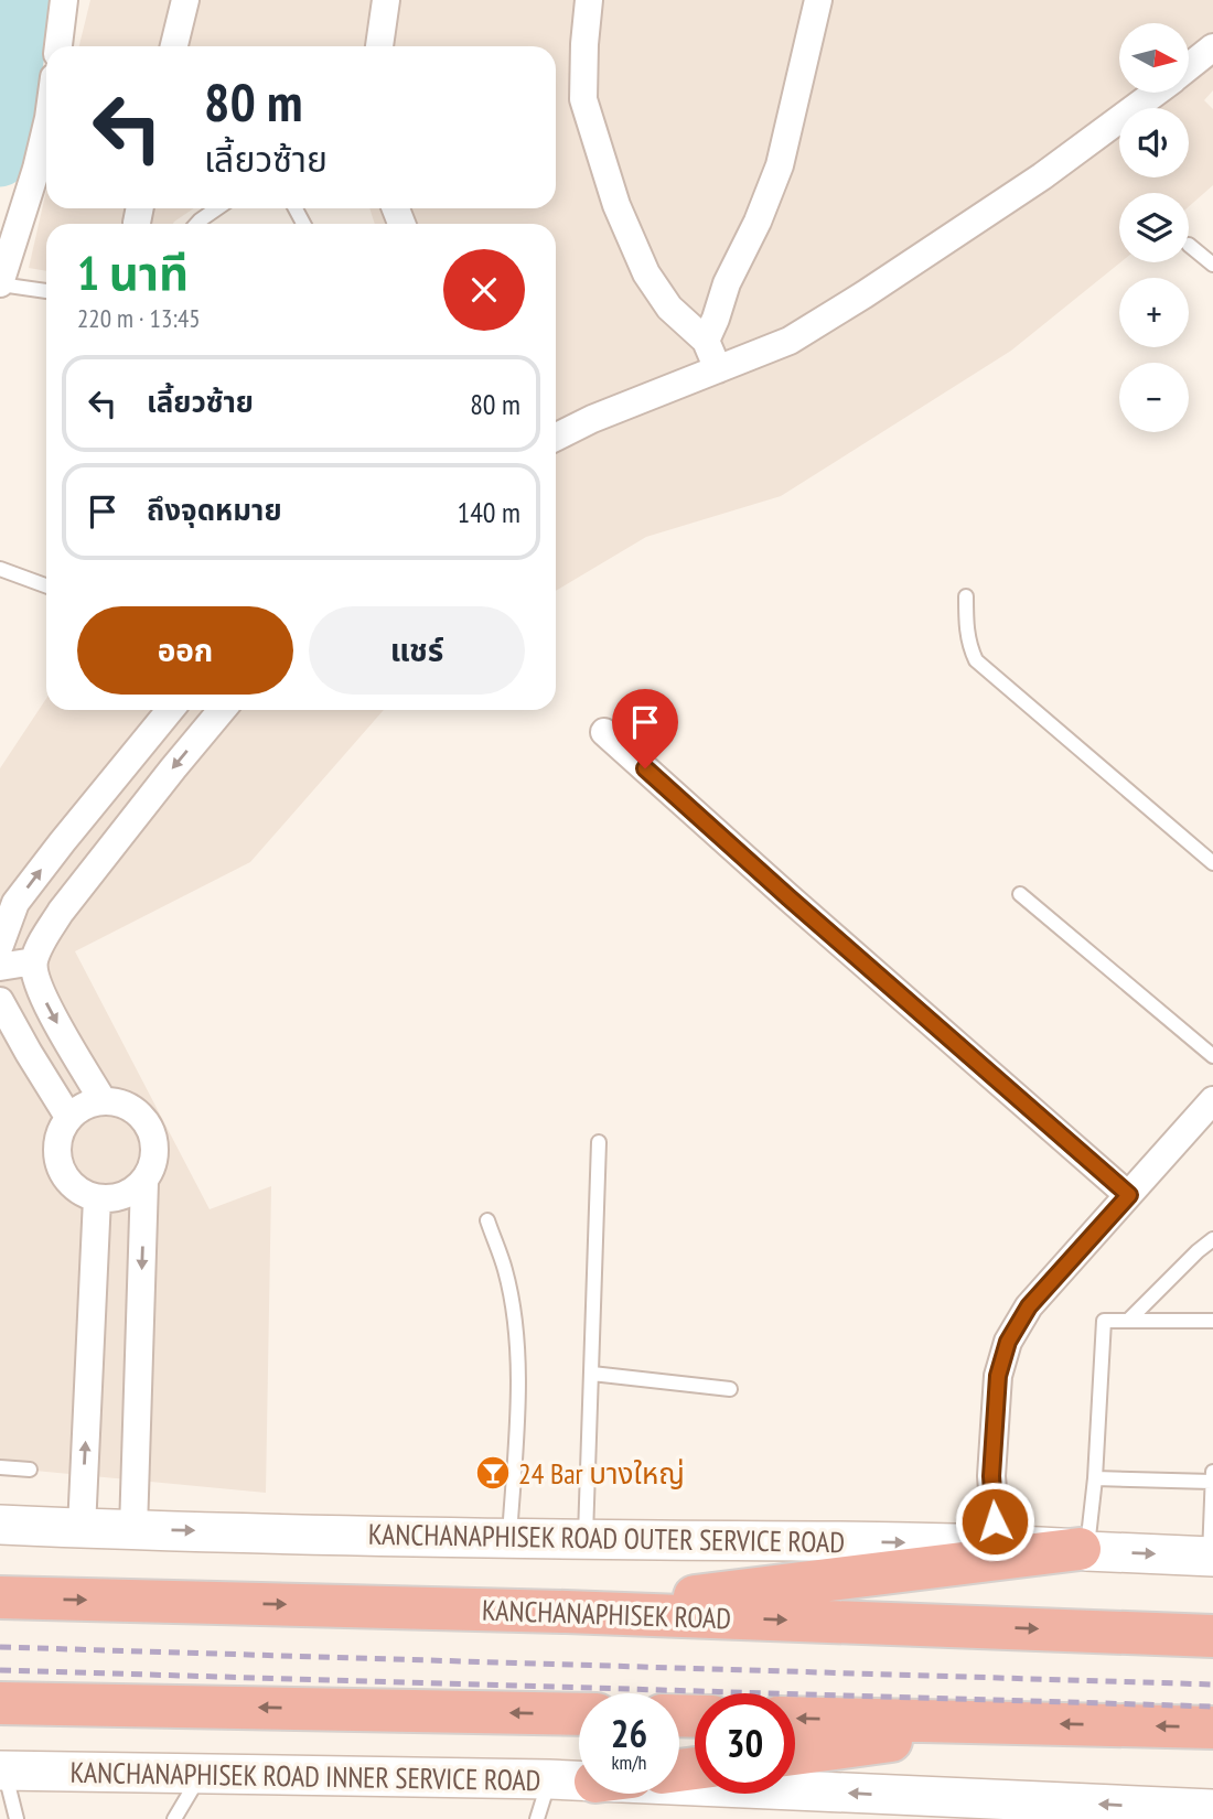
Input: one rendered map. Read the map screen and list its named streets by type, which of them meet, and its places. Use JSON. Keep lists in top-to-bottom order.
{
  "streets": {
    "highway": ["KANCHANAPHISEK ROAD"],
    "main road": ["KANCHANAPHISEK ROAD OUTER SERVICE ROAD", "KANCHANAPHISEK ROAD INNER SERVICE ROAD"]
  },
  "one_way": ["KANCHANAPHISEK ROAD OUTER SERVICE ROAD", "KANCHANAPHISEK ROAD INNER SERVICE ROAD"],
  "places": {
    "bar": ["24 Bar บางใหญ่"]
  },
  "north": "right",
  "page": {
    "map_buttons": ["+", "−"],
    "turn": ["80 m", "เลี้ยวซ้าย"],
    "heading": ["1 นาที", "220 m · 13:45"],
    "list": [
      {
        "name": "เลี้ยวซ้าย",
        "value": "80 m"
      },
      {
        "name": "ถึงจุดหมาย",
        "value": "140 m"
      }
    ],
    "buttons": ["ออก", "แชร์"],
    "speed": "26 km/h",
    "limit": "30"
  }
}
